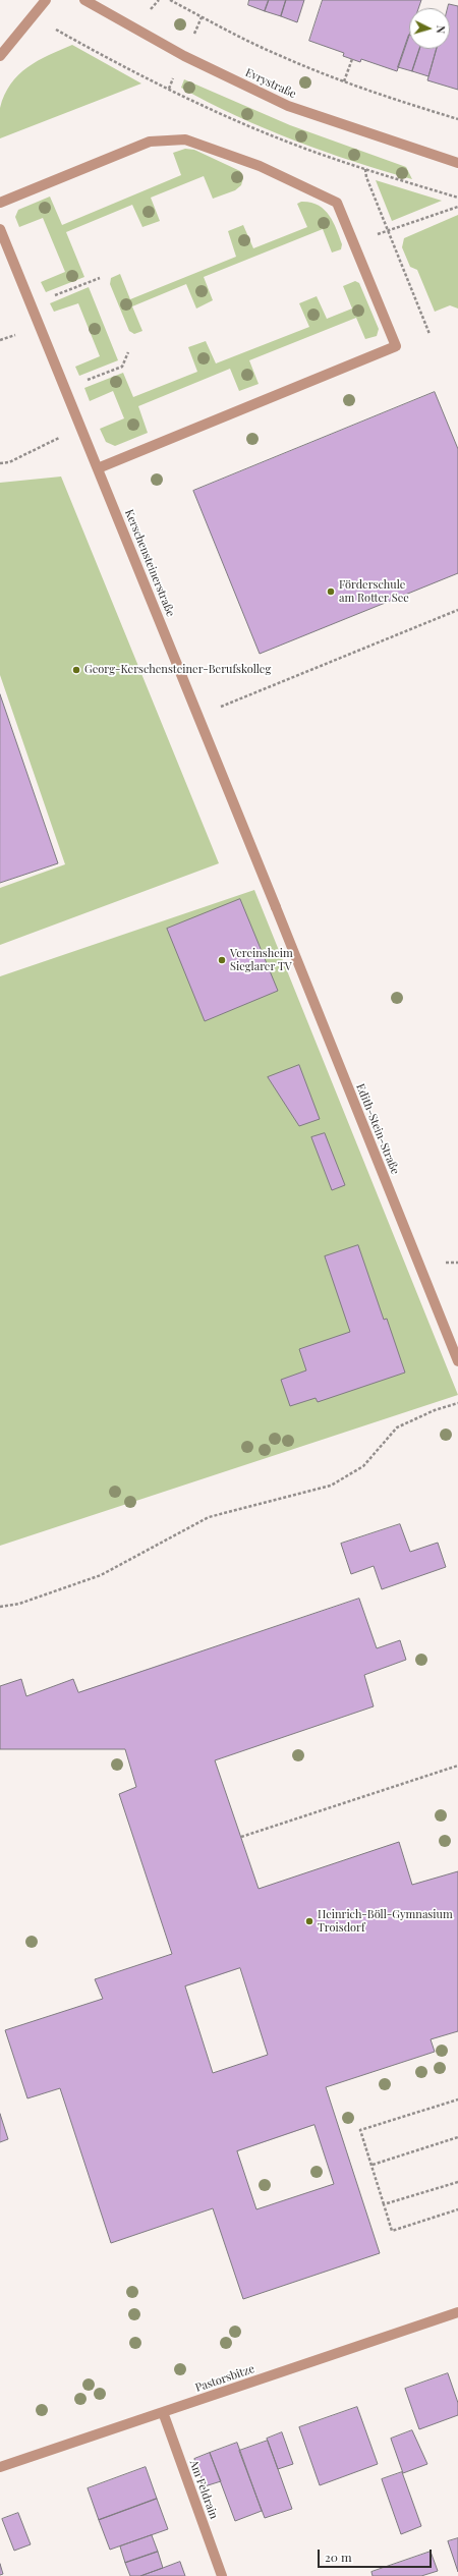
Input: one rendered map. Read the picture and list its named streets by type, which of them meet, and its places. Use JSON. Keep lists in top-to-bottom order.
{
  "streets": {
    "street": [
      "Evrystraße",
      "Kerschensteinerstraße",
      "Edith-Stein-Straße",
      "Pastorsbitze",
      "Am Feldrain"
    ]
  },
  "crossings": [
    ["Kerschensteinerstraße", "Edith-Stein-Straße"],
    ["Pastorsbitze", "Am Feldrain"]
  ],
  "places": [
    "Förderschule am Rotter See",
    "Georg-Kerschensteiner-Berufskolleg",
    "Vereinsheim Sieglarer TV",
    "Heinrich-Böll-Gymnasium Troisdorf"
  ],
  "scale_bar": "20 m",
  "north": "right"
}
